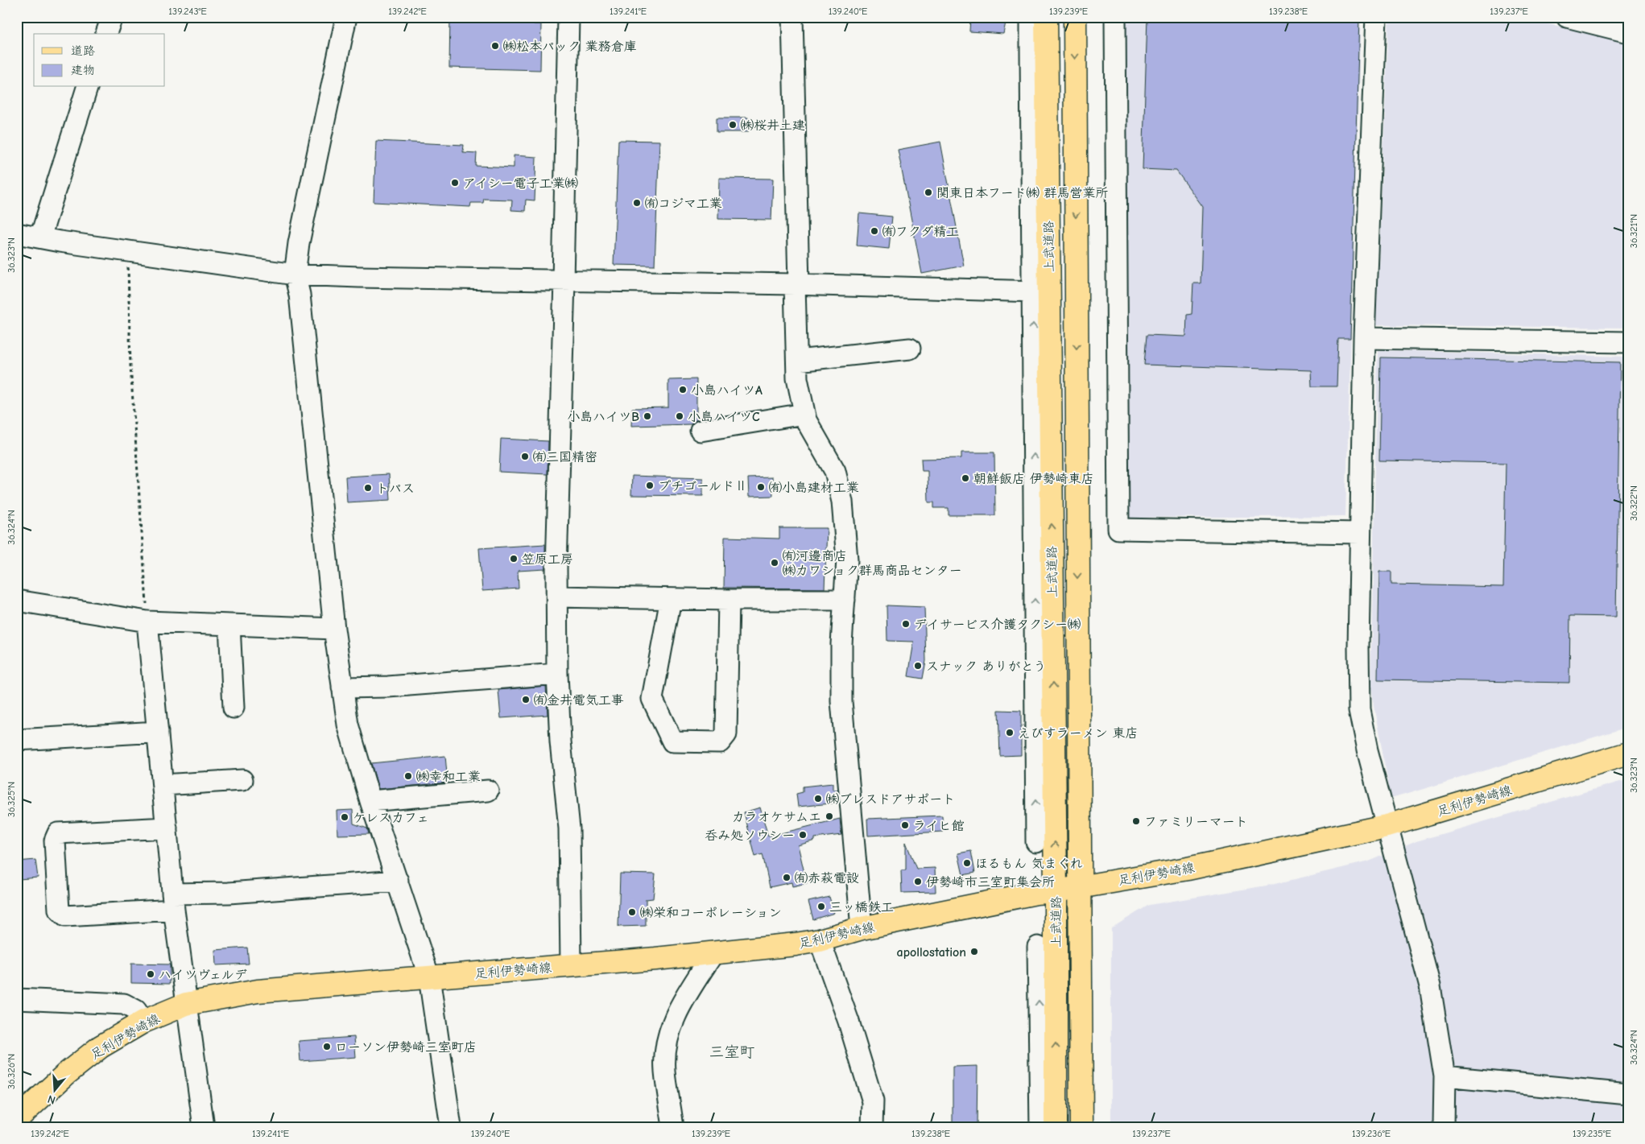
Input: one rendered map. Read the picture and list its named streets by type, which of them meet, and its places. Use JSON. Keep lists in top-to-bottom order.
{
  "streets": {
    "main road": ["上武道路", "足利伊勢崎線"]
  },
  "crossings": [
    ["上武道路", "足利伊勢崎線"]
  ],
  "districts": ["三室町"],
  "places": [
    "㈱松本パック 業務倉庫",
    "㈱桜井土建",
    "アイシー電子工業㈱",
    "関東日本フード㈱ 群馬営業所",
    "㈲コジマ工業",
    "㈲フクダ精工",
    "小島ハイツA",
    "小島ハイツB",
    "小島ハイツC",
    "㈲三国精密",
    "朝鮮飯店 伊勢崎東店",
    "プチゴールドⅡ",
    "㈲小島建材工業",
    "トパス",
    "笠原工房",
    "㈲河邊商店 ㈱カワショク群馬商品センター",
    "デイサービス介護タクシー㈱",
    "スナック ありがとう",
    "㈲金井電気工事",
    "えびすラーメン 東店",
    "㈱幸和工業",
    "㈱ブレスドアサポート",
    "カラオケサムエ",
    "ケレスカフェ",
    "ファミリーマート",
    "ライヒ館",
    "呑み処ソウシー",
    "ほるもん 気まぐれ",
    "㈲赤萩電設",
    "伊勢崎市三室町集会所",
    "三ッ橋鉄工",
    "㈱栄和コーポレーション",
    "apollostation",
    "ハイツヴェルデ",
    "ローソン伊勢崎三室町店"
  ],
  "legend": ["道路", "建物"],
  "north": "bottom",
  "coordinates": [
    "139.243°E",
    "139.242°E",
    "139.241°E",
    "139.240°E",
    "139.239°E",
    "139.238°E",
    "139.237°E",
    "36.321°N",
    "36.323°N",
    "36.322°N",
    "36.324°N",
    "36.325°N",
    "36.326°N",
    "139.236°E",
    "139.235°E"
  ]
}
